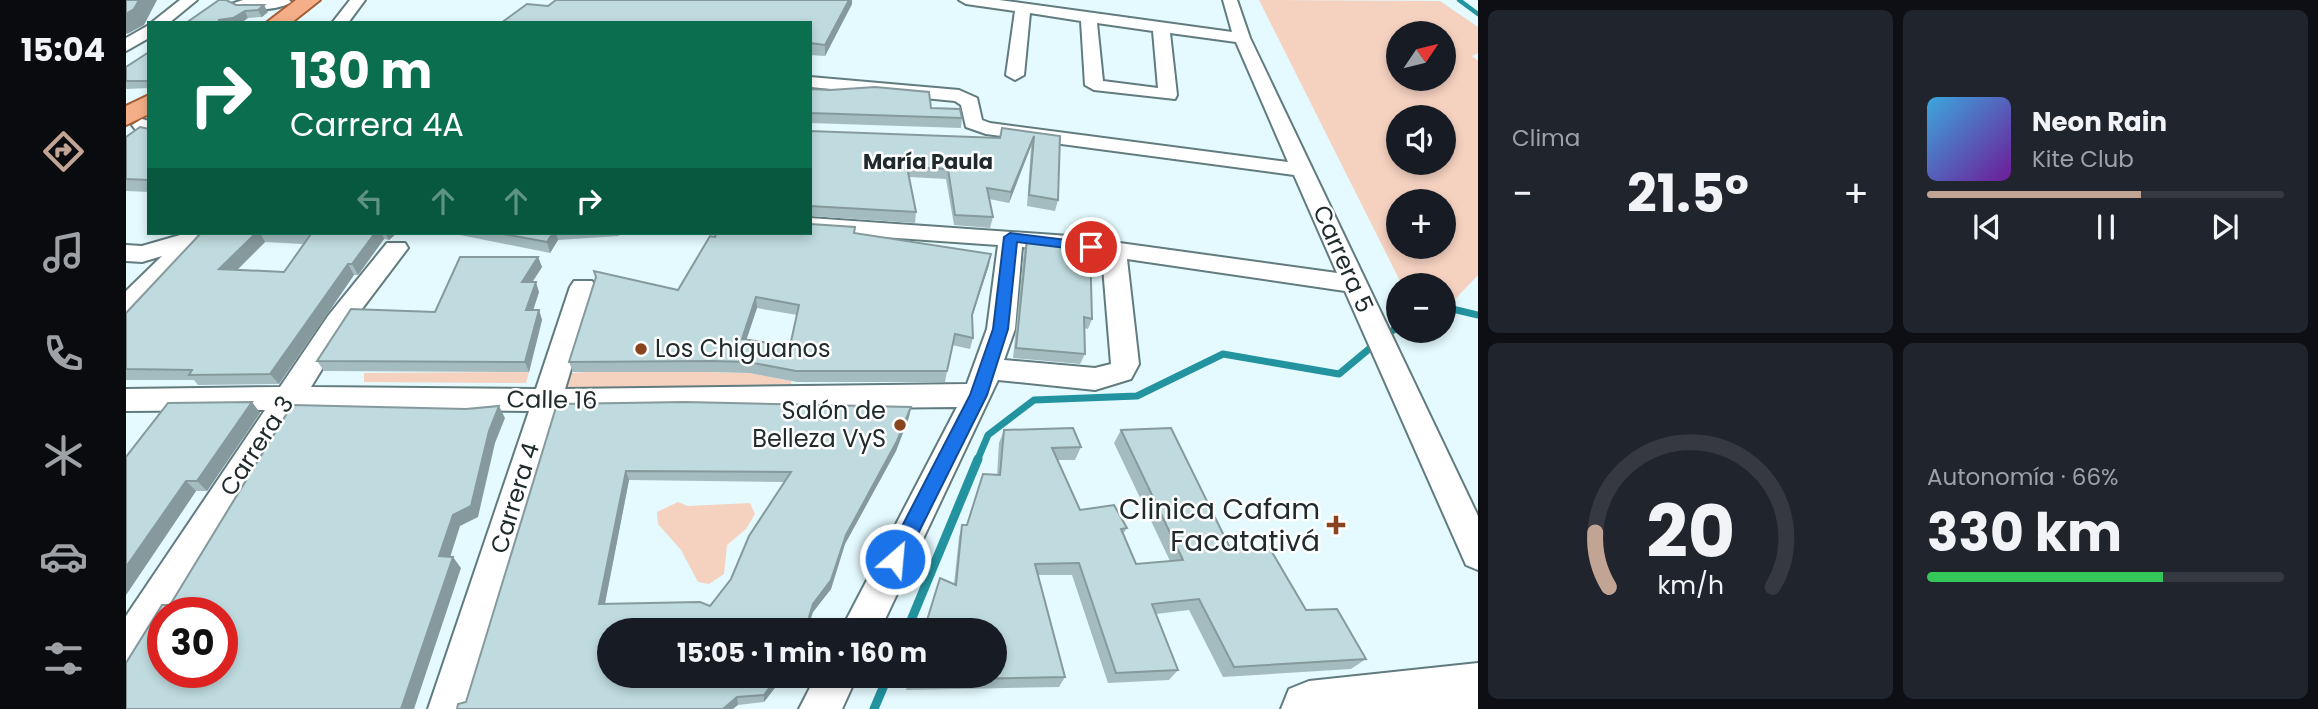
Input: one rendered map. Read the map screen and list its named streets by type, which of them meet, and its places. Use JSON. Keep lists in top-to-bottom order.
{
  "streets": {
    "street": [
      "Carrera 5",
      "Calle 16",
      "Carrera 3",
      "Carrera 4"
    ]
  },
  "crossings": [
    ["Calle 16", "Carrera 3"],
    ["Calle 16", "Carrera 4"]
  ],
  "districts": ["María Paula"],
  "places": {
    "other": ["Los Chiguanos", "Salón de Belleza VyS"],
    "health": ["Clinica Cafam Facatativá"]
  },
  "north": "top right",
  "page": {
    "tabs": "15:04",
    "tile": [
      "Clima",
      ["Autonomía · 66%", "330 km"]
    ],
    "map_buttons": ["+", "−"],
    "turn": ["130 m", "Carrera 4A"],
    "song": ["Neon Rain", "Kite Club"],
    "heat": ["−", "21.5°", "+"],
    "limit": "30",
    "trip": "15:05 · 1 min · 160 m",
    "gauge": ["20", "km/h"]
  }
}
